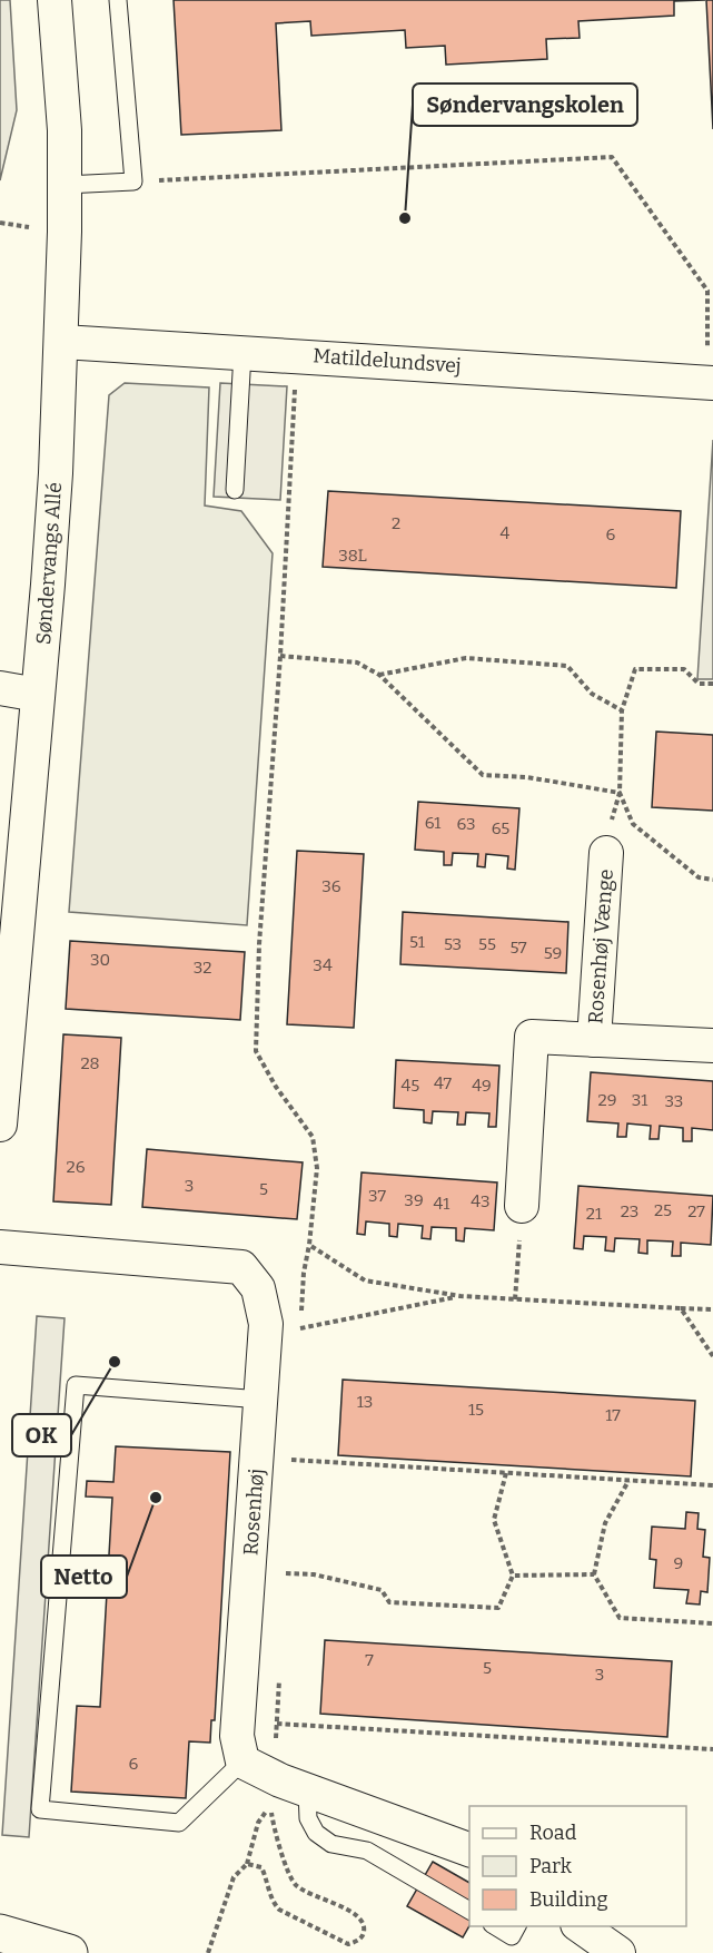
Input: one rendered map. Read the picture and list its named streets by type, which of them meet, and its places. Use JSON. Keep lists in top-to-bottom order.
{
  "streets": {
    "street": [
      "Matildelundsvej",
      "Søndervangs Allé",
      "Rosenhøj Vænge",
      "Rosenhøj"
    ]
  },
  "crossings": [
    ["Matildelundsvej", "Søndervangs Allé"]
  ],
  "places": ["Søndervangskolen", "OK", "Netto"],
  "house_numbers": [
    "2",
    "4",
    "6",
    "38L",
    "61",
    "63",
    "65",
    "36",
    "51",
    "53",
    "55",
    "57",
    "59",
    "30",
    "34",
    "32",
    "28",
    "47",
    "45",
    "49",
    "29",
    "31",
    "33",
    "26",
    "3",
    "5",
    "37",
    "39",
    "43",
    "41",
    "25",
    "23",
    "27",
    "21",
    "13",
    "15",
    "17",
    "9",
    "7",
    "5",
    "3",
    "6"
  ],
  "legend": ["Road", "Park", "Building"]
}
